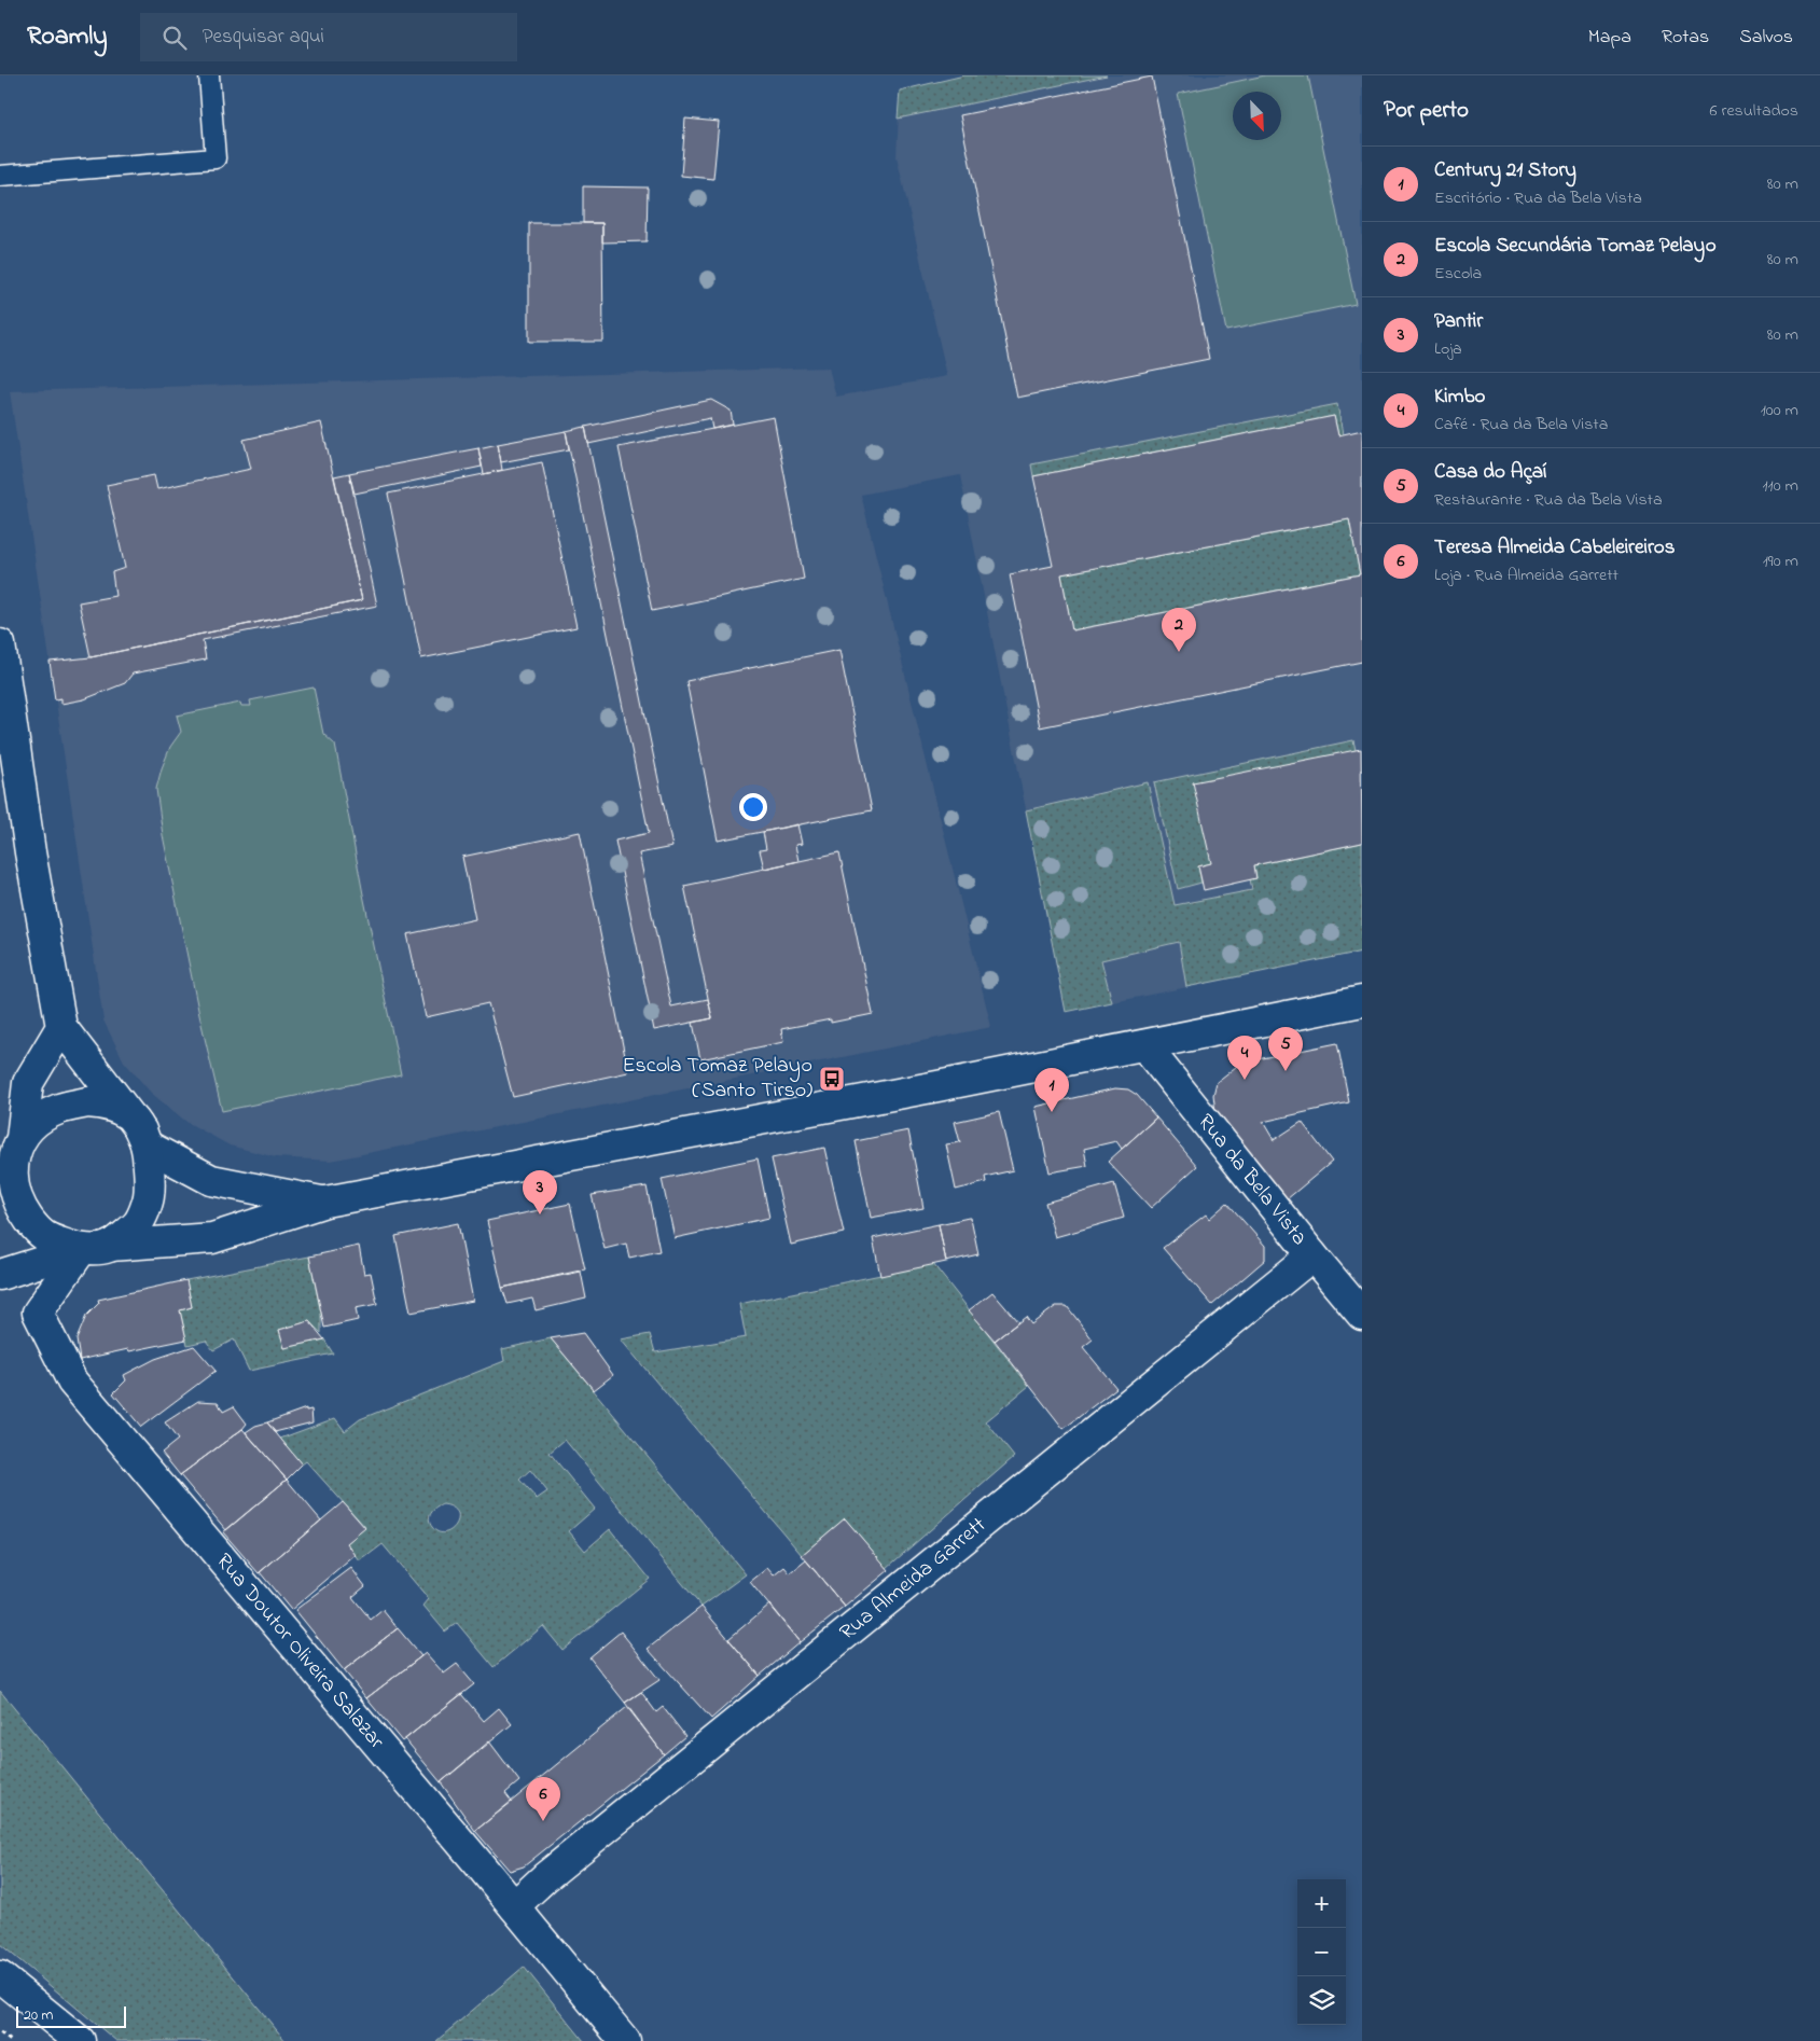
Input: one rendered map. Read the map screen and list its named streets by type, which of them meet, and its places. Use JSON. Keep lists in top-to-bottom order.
{
  "streets": {
    "street": ["Rua da Bela Vista", "Rua Almeida Garrett", "Rua Doutor Oliveira Salazar"]
  },
  "crossings": [
    ["Rua da Bela Vista", "Rua Almeida Garrett"],
    ["Rua Almeida Garrett", "Rua Doutor Oliveira Salazar"]
  ],
  "places": {
    "bus stop": ["Escola Tomaz Pelayo (Santo Tirso)"]
  },
  "scale_bar": "20 m",
  "north": "bottom right",
  "page": {
    "header": "Roamly",
    "search": "Pesquisar aqui",
    "nav": ["Mapa", "Rotas", "Salvos"],
    "heading": ["Por perto", "6 resultados"],
    "list": [
      {
        "mark": "1",
        "name": "Century 21 Story",
        "note": "Escritório · Rua da Bela Vista",
        "value": "80 m"
      },
      {
        "mark": "2",
        "name": "Escola Secundária Tomaz Pelayo",
        "note": "Escola",
        "value": "80 m"
      },
      {
        "mark": "3",
        "name": "Pantir",
        "note": "Loja",
        "value": "80 m"
      },
      {
        "mark": "4",
        "name": "Kimbo",
        "note": "Café · Rua da Bela Vista",
        "value": "100 m"
      },
      {
        "mark": "5",
        "name": "Casa do Açaí",
        "note": "Restaurante · Rua da Bela Vista",
        "value": "110 m"
      },
      {
        "mark": "6",
        "name": "Teresa Almeida Cabeleireiros",
        "note": "Loja · Rua Almeida Garrett",
        "value": "190 m"
      }
    ],
    "pins": [
      "2",
      "5",
      "4",
      "1",
      "3",
      "6"
    ],
    "map_buttons": ["+", "−"],
    "scale": "20 m"
  }
}
